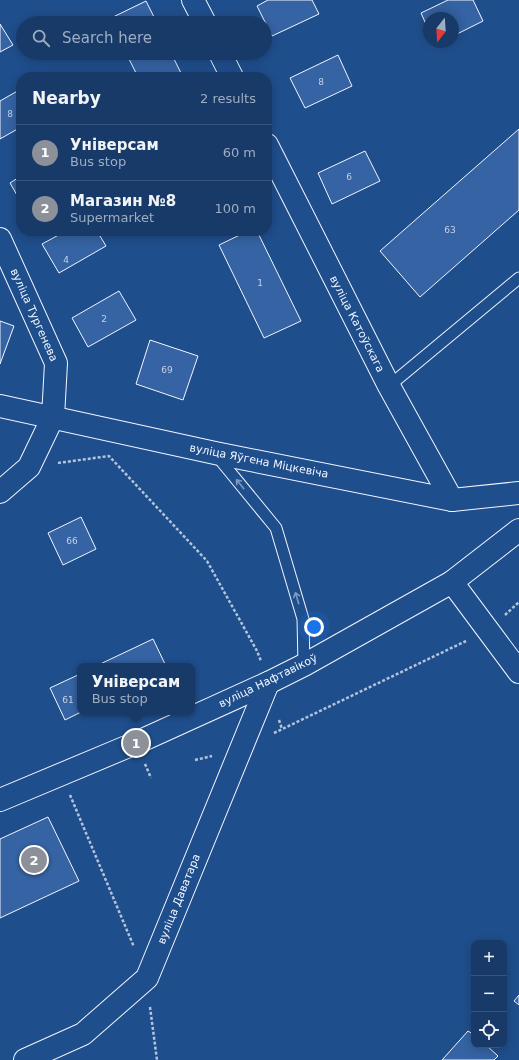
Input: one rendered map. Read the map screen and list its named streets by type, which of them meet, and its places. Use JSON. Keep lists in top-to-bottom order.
{
  "streets": {
    "street": [
      "вуліца Тургенева",
      "вуліца Катоўскага",
      "вуліца Яўгена Міцкевіча",
      "вуліца Нафтавікоў",
      "вуліца Даватара"
    ]
  },
  "crossings": [
    ["вуліца Тургенева", "вуліца Яўгена Міцкевіча"],
    ["вуліца Катоўскага", "вуліца Яўгена Міцкевіча"],
    ["вуліца Нафтавікоў", "вуліца Даватара"]
  ],
  "house_numbers": [
    "8",
    "8",
    "6",
    "63",
    "4",
    "1",
    "2",
    "69",
    "66",
    "61"
  ],
  "north": "bottom",
  "page": {
    "search": "Search here",
    "heading": ["Nearby", "2 results"],
    "list": [
      {
        "mark": "1",
        "name": "Універсам",
        "note": "Bus stop",
        "value": "60 m"
      },
      {
        "mark": "2",
        "name": "Магазин №8",
        "note": "Supermarket",
        "value": "100 m"
      }
    ],
    "popup": ["Універсам", "Bus stop"],
    "pins": ["1", "2"],
    "map_buttons": ["+", "−"]
  }
}
